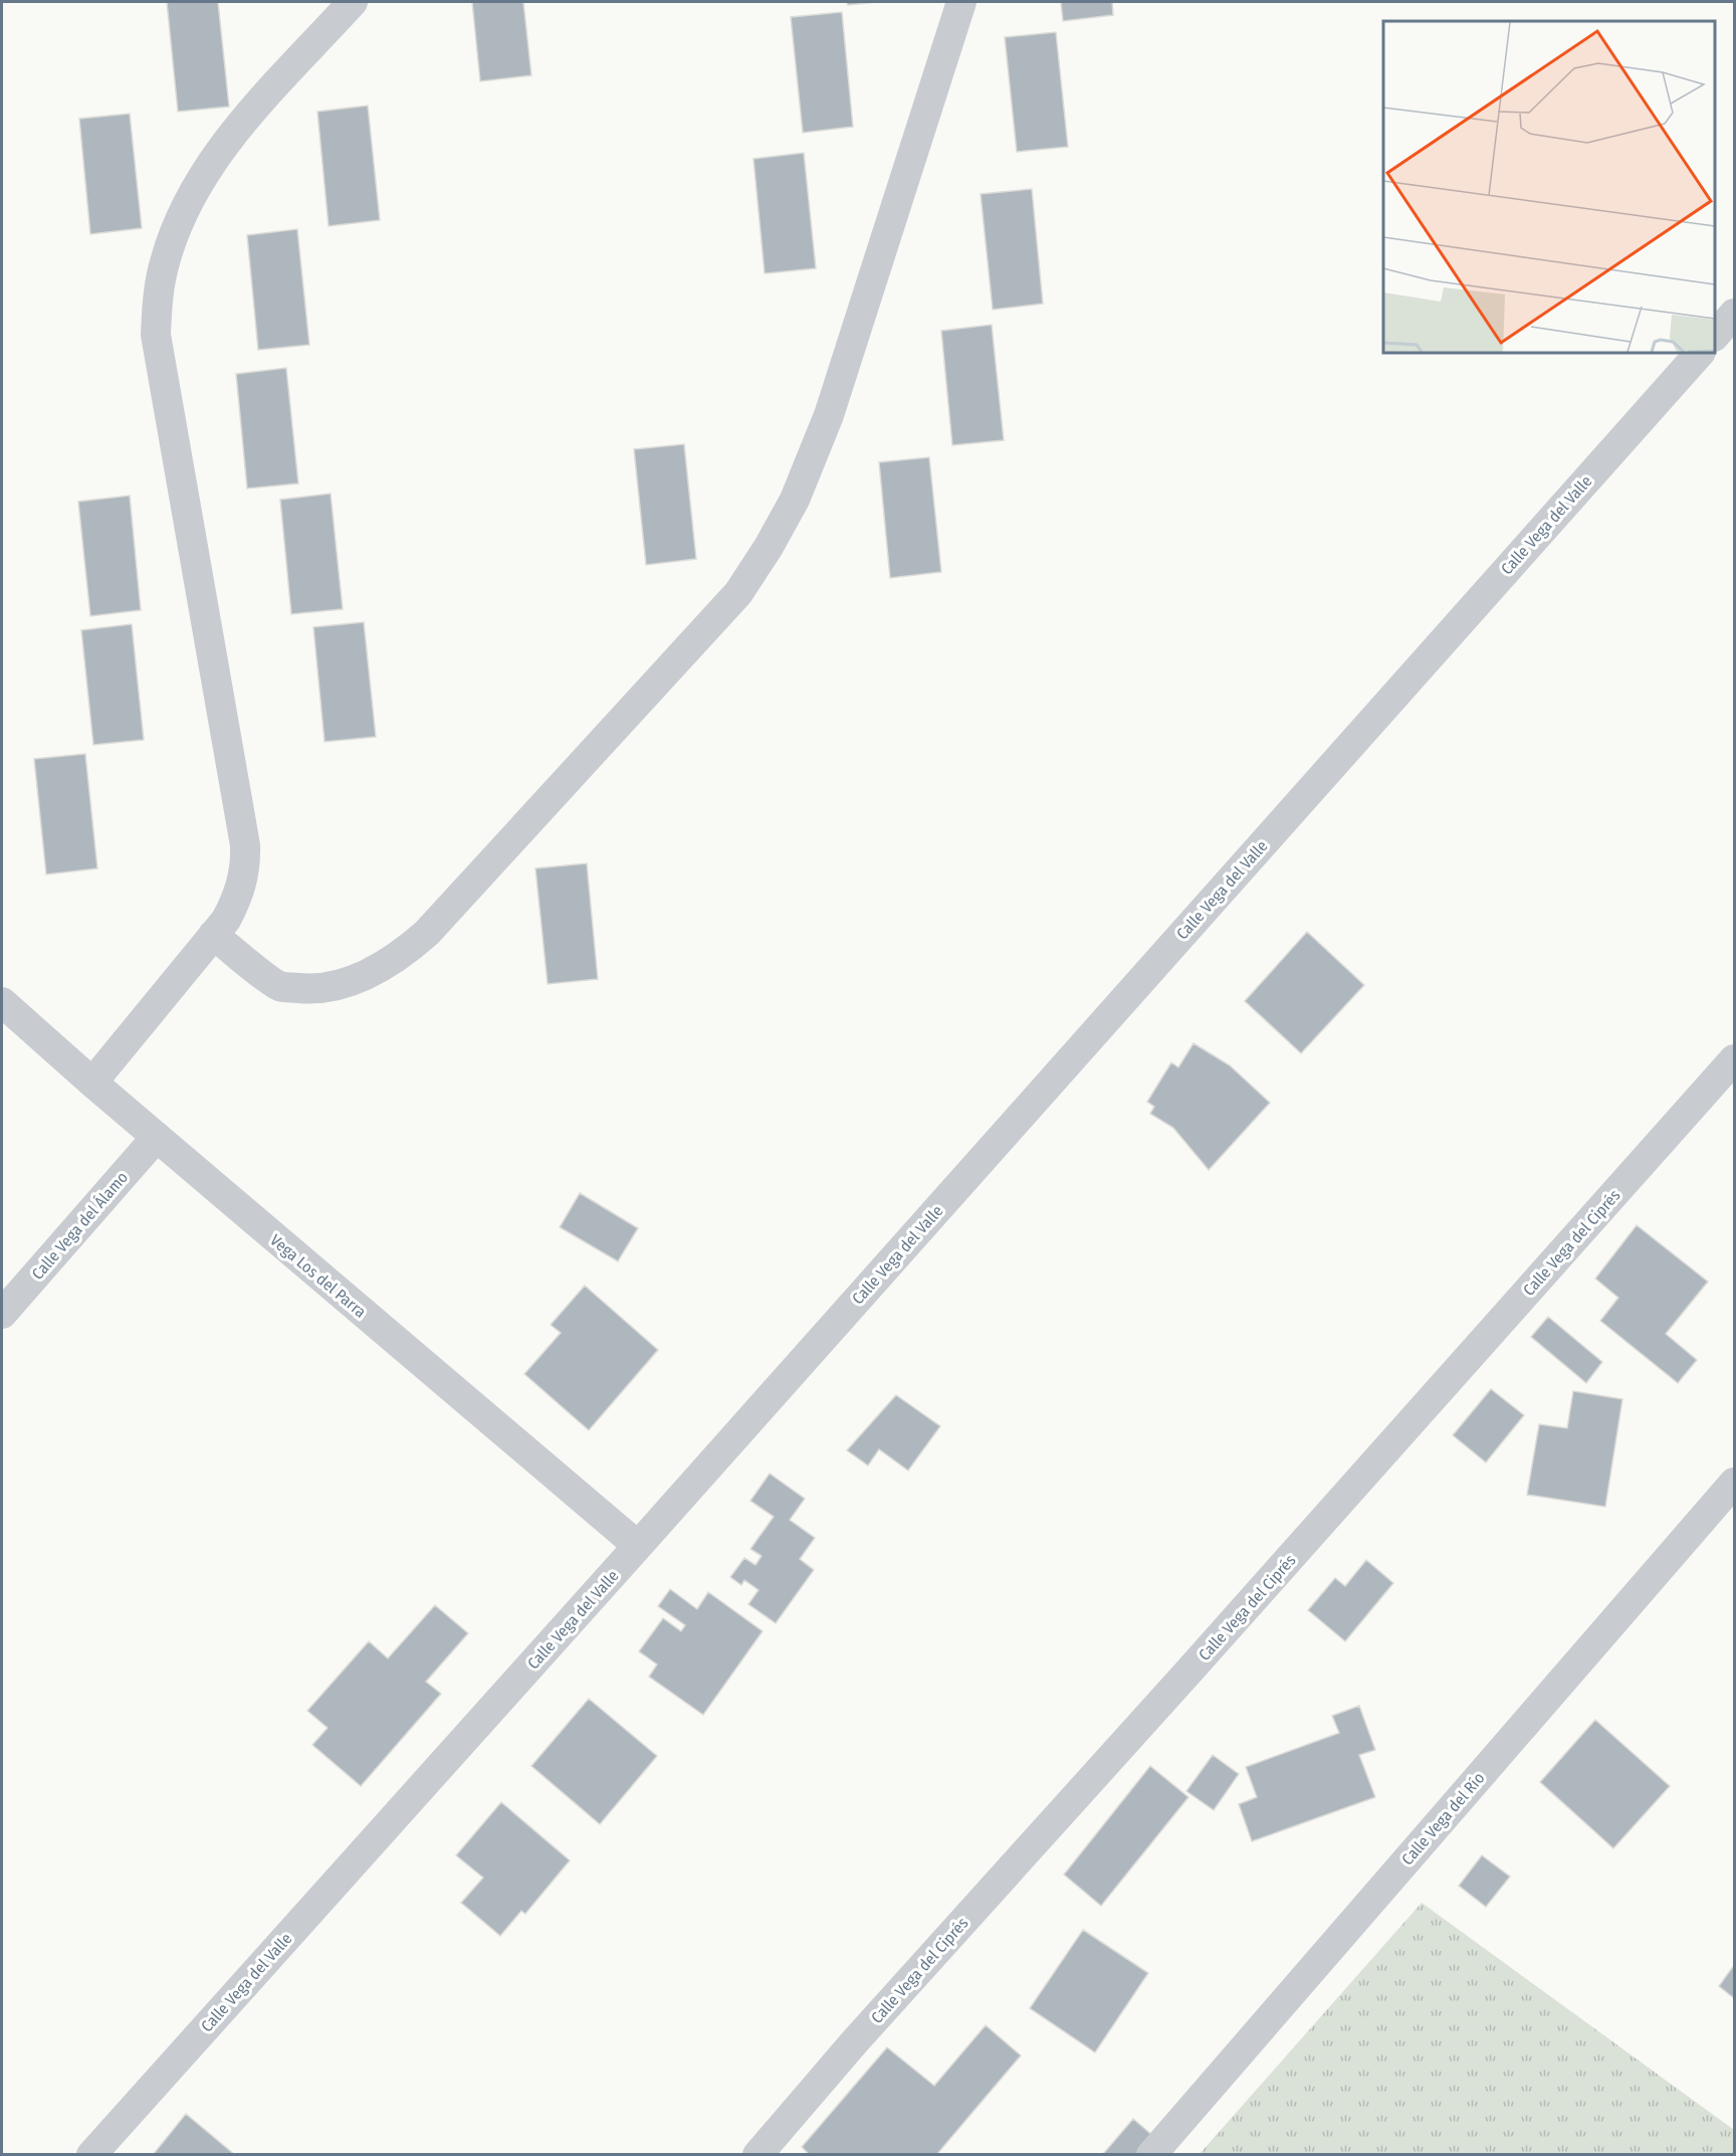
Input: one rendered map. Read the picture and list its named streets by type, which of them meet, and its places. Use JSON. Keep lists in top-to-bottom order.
{
  "streets": {
    "street": [
      "Calle Vega del Valle",
      "Calle Vega del Álamo",
      "Calle Vega del Ciprés",
      "Vega Los del Parra",
      "Calle Vega del Río"
    ]
  },
  "crossings": [
    ["Calle Vega del Valle", "Vega Los del Parra"],
    ["Calle Vega del Álamo", "Vega Los del Parra"]
  ]
}
